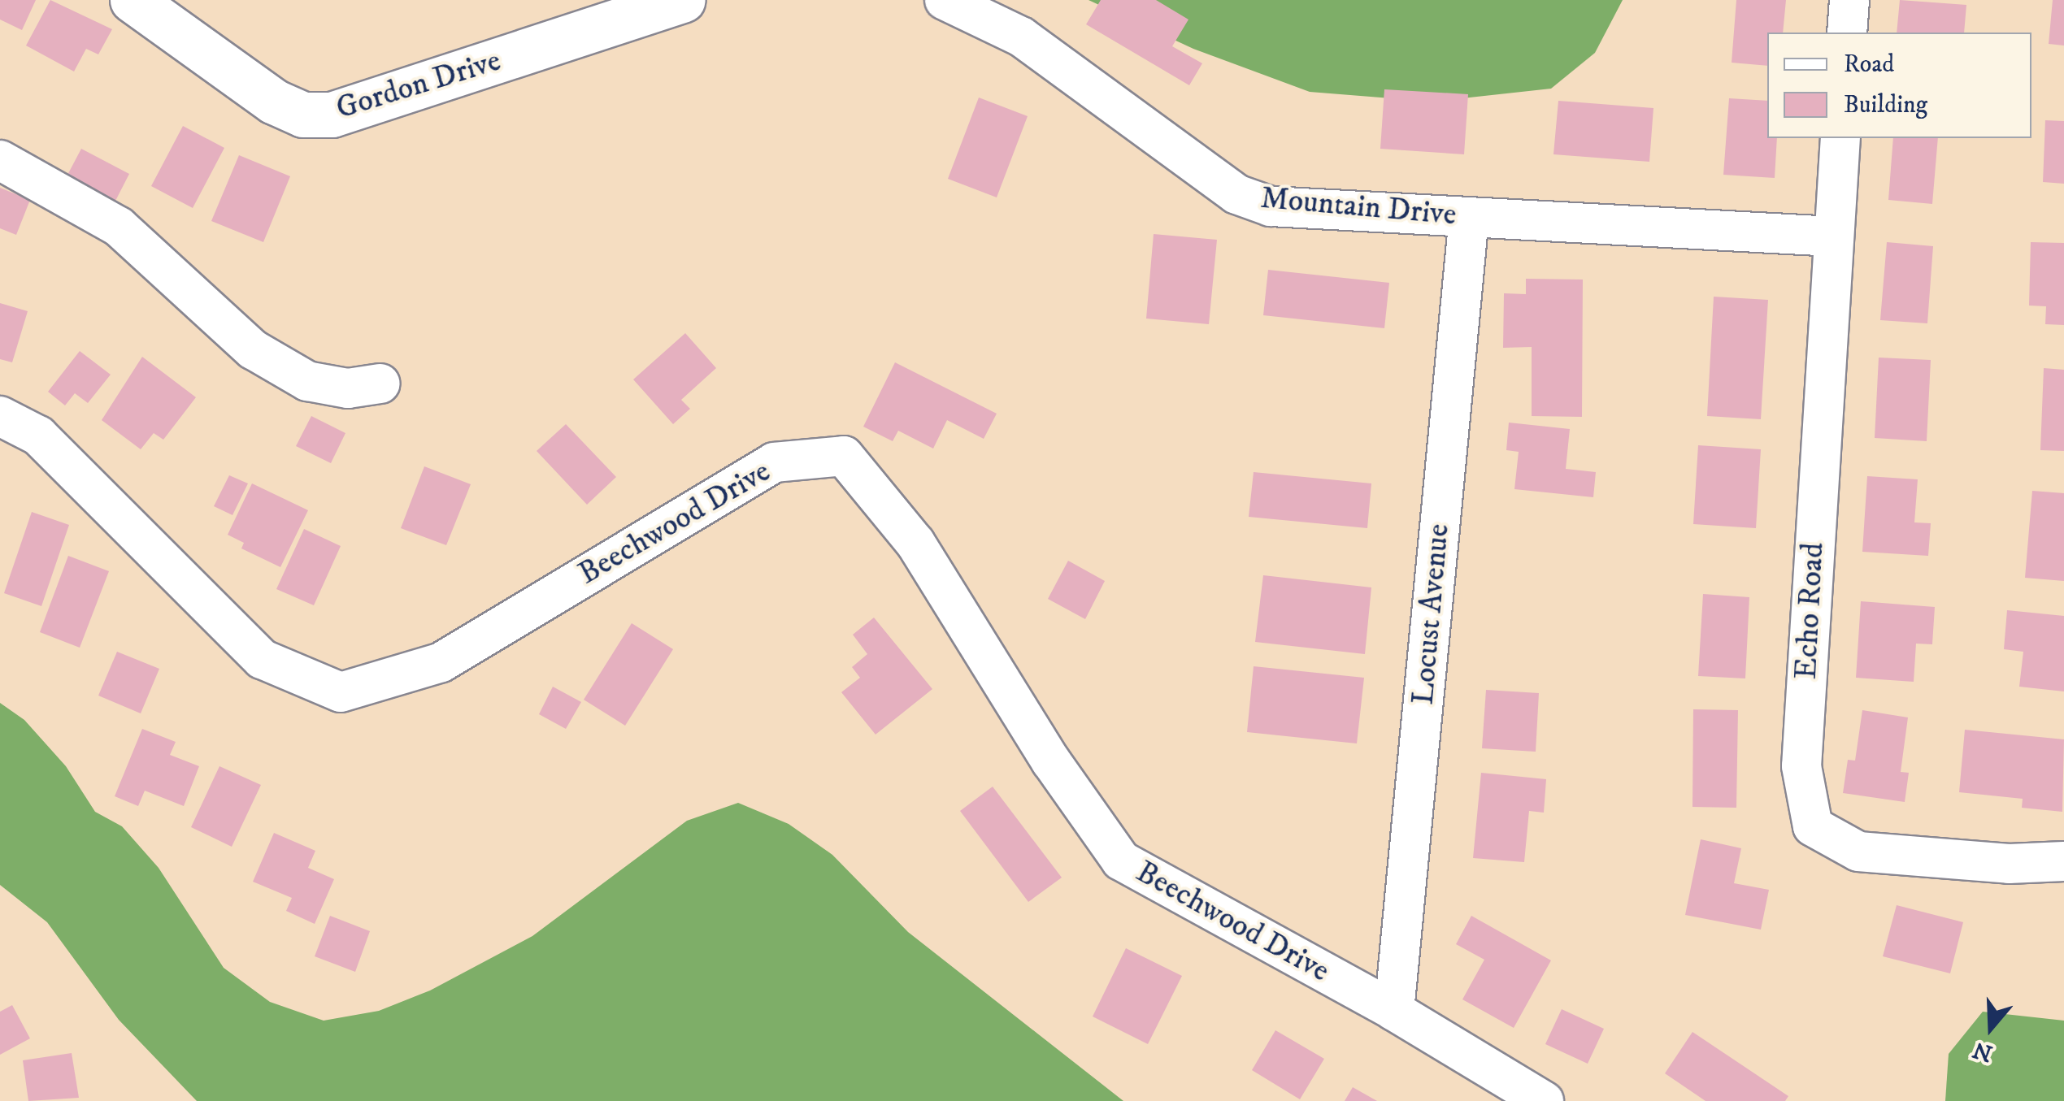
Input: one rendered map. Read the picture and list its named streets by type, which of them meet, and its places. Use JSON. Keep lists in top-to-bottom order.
{
  "streets": {
    "street": [
      "Gordon Drive",
      "Mountain Drive",
      "Beechwood Drive",
      "Echo Road",
      "Locust Avenue"
    ]
  },
  "crossings": [
    ["Mountain Drive", "Echo Road"],
    ["Mountain Drive", "Locust Avenue"],
    ["Beechwood Drive", "Locust Avenue"]
  ],
  "legend": ["Road", "Building"],
  "north": "bottom"
}
